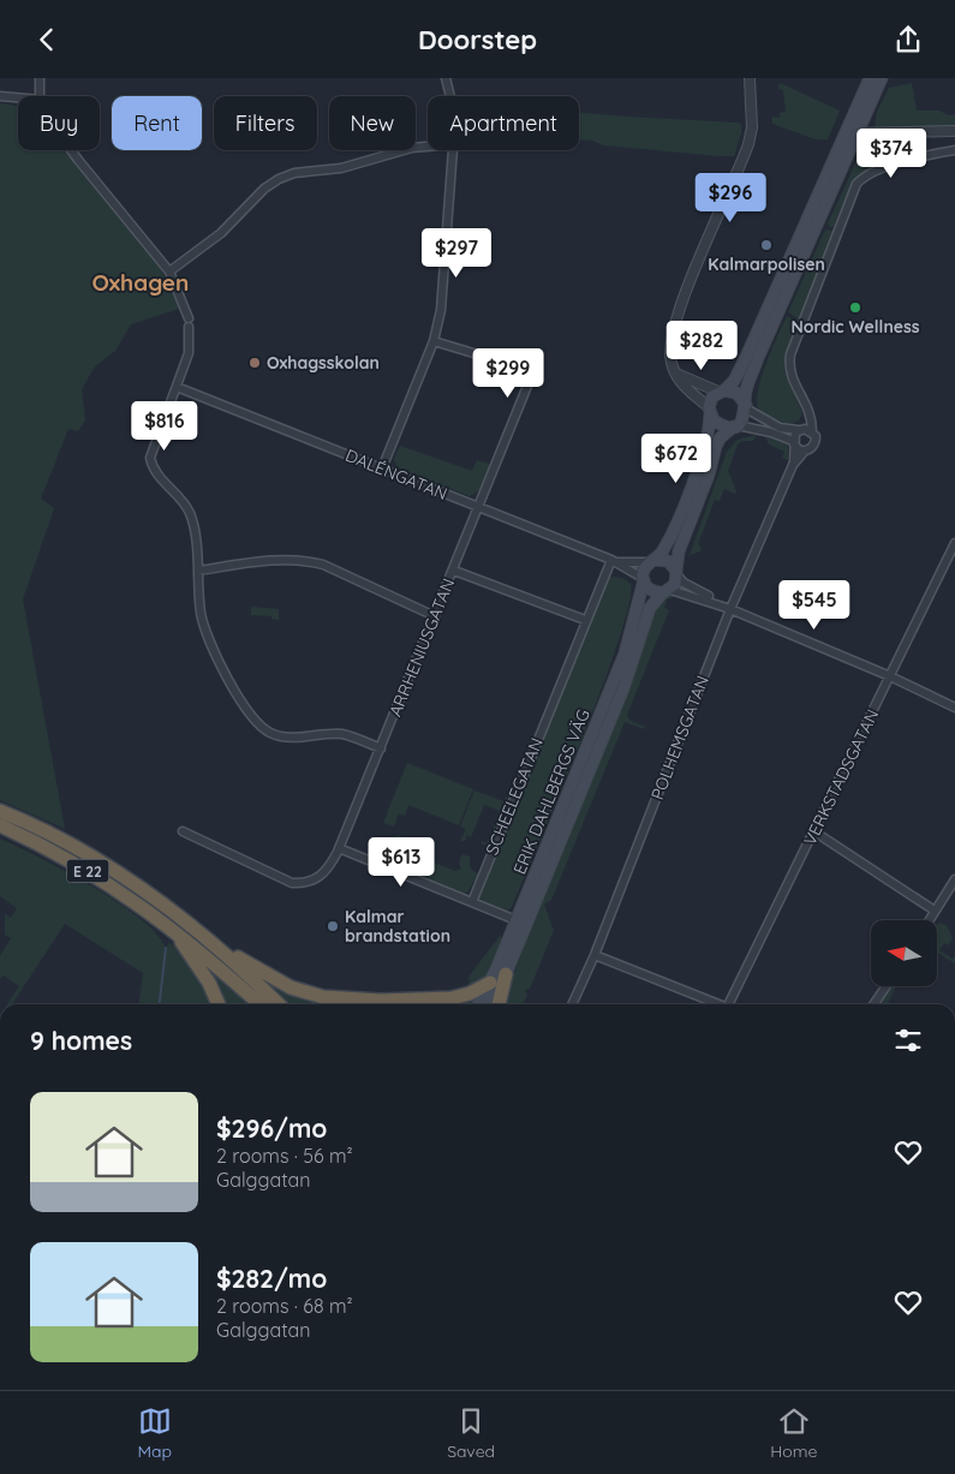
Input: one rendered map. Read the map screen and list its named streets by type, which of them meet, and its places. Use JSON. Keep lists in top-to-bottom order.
{
  "streets": {
    "highway": ["E 22"],
    "main road": ["ERIK DAHLBERGS VÄG"],
    "street": [
      "DALÉNGATAN",
      "ARRHENIUSGATAN",
      "POLHEMSGATAN",
      "VERKSTADSGATAN",
      "SCHEELEGATAN"
    ]
  },
  "crossings": [
    ["DALÉNGATAN", "ARRHENIUSGATAN"],
    ["DALÉNGATAN", "ERIK DAHLBERGS VÄG"],
    ["DALÉNGATAN", "SCHEELEGATAN"]
  ],
  "districts": ["Oxhagen"],
  "places": [
    "Kalmarpolisen",
    "Nordic Wellness",
    "Oxhagsskolan",
    "Kalmar brandstation"
  ],
  "north": "left",
  "page": {
    "header": "Doorstep",
    "chip": [
      "Buy",
      "Rent",
      "Filters",
      "New",
      "Apartment"
    ],
    "price": [
      "$374",
      "$296",
      "$297",
      "$282",
      "$299",
      "$816",
      "$672",
      "$545",
      "$613"
    ],
    "heading": "9 homes",
    "list": [
      {
        "name": "$296/mo",
        "note": "2 rooms · 56 m² · Galggatan"
      },
      {
        "name": "$282/mo",
        "note": "2 rooms · 68 m² · Galggatan"
      }
    ],
    "tabs": ["Map", "Saved", "Home"]
  }
}
